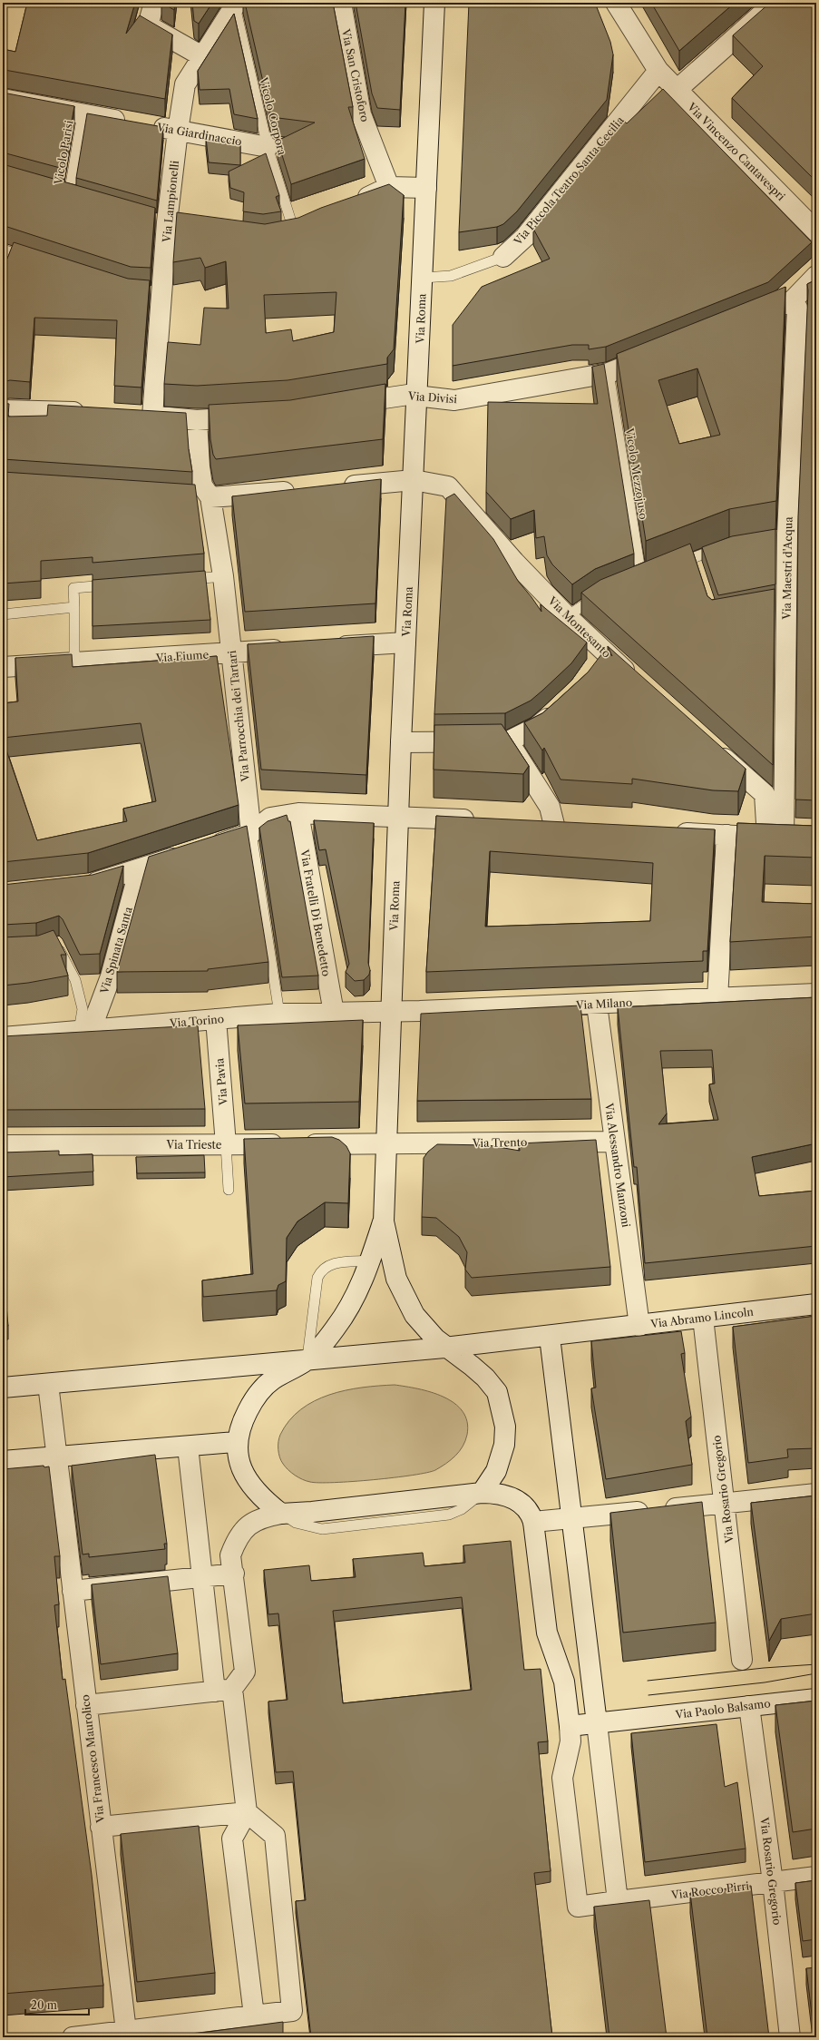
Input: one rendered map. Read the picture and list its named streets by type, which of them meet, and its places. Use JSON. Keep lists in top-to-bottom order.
{
  "streets": {
    "street": [
      "Via San Cristoforo",
      "Via Giardinaccio",
      "Via Vincenzo Cantavespri",
      "Via Piccola Teatro Santa Cecilia",
      "Via Lampionelli",
      "Via Roma",
      "Via Divisi",
      "Via Maestri d'Acqua",
      "Via Montesanto",
      "Via Fiume",
      "Via Parrocchia dei Tartari",
      "Via Fratelli Di Benedetto",
      "Via Spinata Santa",
      "Via Milano",
      "Via Torino",
      "Via Pavia",
      "Via Trento",
      "Via Trieste",
      "Via Alessandro Manzoni",
      "Via Abramo Lincoln",
      "Via Rosario Gregorio",
      "Via Paolo Balsamo",
      "Via Francesco Maurolico",
      "Via Rocco Pirri"
    ],
    "lane": ["Vicolo Corpora", "Vicolo Parisi", "Vicolo Mezzojuso"]
  },
  "crossings": [
    ["Vicolo Corpora", "Via Giardinaccio"],
    ["Vicolo Corpora", "Via Lampionelli"],
    ["Via Giardinaccio", "Vicolo Parisi"],
    ["Via Giardinaccio", "Via Lampionelli"],
    ["Via Vincenzo Cantavespri", "Via Piccola Teatro Santa Cecilia"],
    ["Via Piccola Teatro Santa Cecilia", "Via Roma"],
    ["Via Roma", "Via Divisi"],
    ["Via Roma", "Via Montesanto"],
    ["Via Roma", "Via Milano"],
    ["Via Roma", "Via Torino"],
    ["Via Roma", "Via Trento"],
    ["Via Roma", "Via Trieste"],
    ["Via Divisi", "Vicolo Mezzojuso"],
    ["Via Fiume", "Via Parrocchia dei Tartari"],
    ["Via Parrocchia dei Tartari", "Via Torino"],
    ["Via Fratelli Di Benedetto", "Via Torino"],
    ["Via Spinata Santa", "Via Torino"],
    ["Via Milano", "Via Torino"],
    ["Via Milano", "Via Alessandro Manzoni"],
    ["Via Torino", "Via Pavia"],
    ["Via Pavia", "Via Trieste"],
    ["Via Trento", "Via Trieste"],
    ["Via Trento", "Via Alessandro Manzoni"],
    ["Via Alessandro Manzoni", "Via Abramo Lincoln"],
    ["Via Abramo Lincoln", "Via Rosario Gregorio"],
    ["Via Abramo Lincoln", "Via Francesco Maurolico"],
    ["Via Rosario Gregorio", "Via Paolo Balsamo"],
    ["Via Rosario Gregorio", "Via Rocco Pirri"],
    ["Via Paolo Balsamo", "Via Rocco Pirri"]
  ],
  "scale_bar": "20 m"
}
